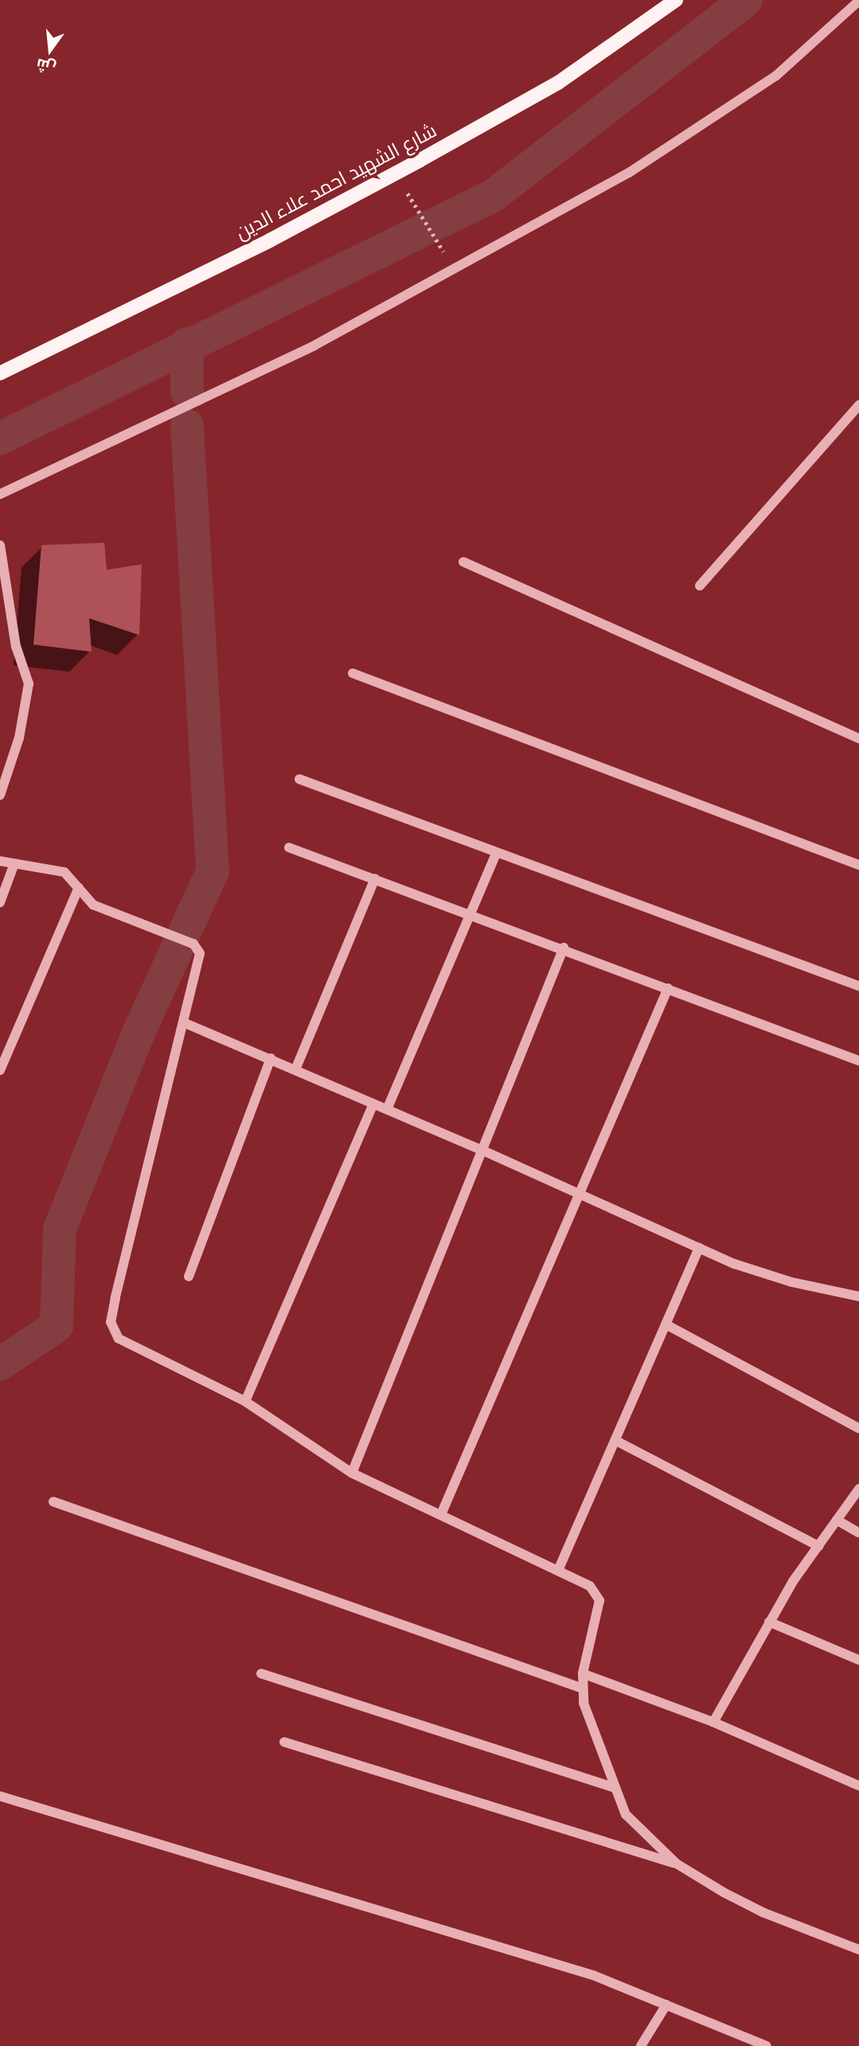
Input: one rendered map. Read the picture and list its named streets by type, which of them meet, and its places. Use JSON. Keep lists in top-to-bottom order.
{
  "streets": {
    "main road": ["شارع الشهيد احمد علاء الدين"]
  },
  "north": "bottom"
}
